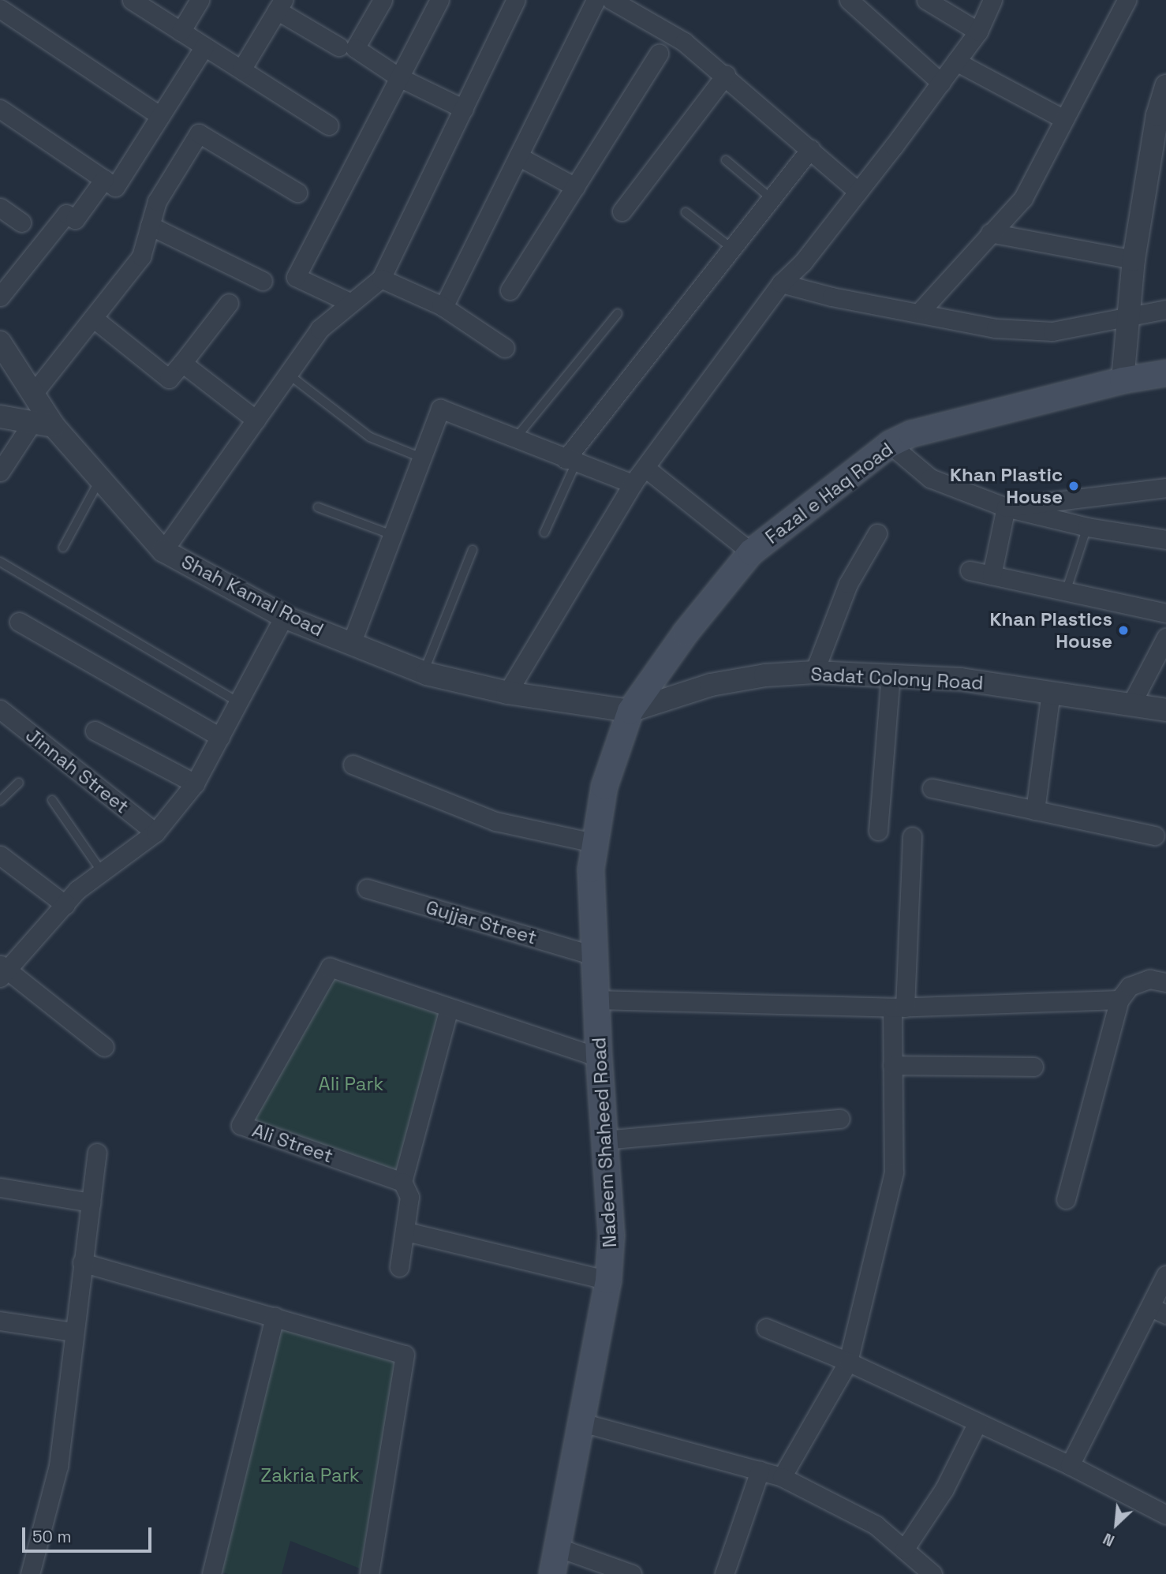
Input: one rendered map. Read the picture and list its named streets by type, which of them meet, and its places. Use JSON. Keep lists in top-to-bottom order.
{
  "streets": {
    "main road": ["Fazal e Haq Road", "Nadeem Shaheed Road"],
    "street": [
      "Shah Kamal Road",
      "Sadat Colony Road",
      "Jinnah Street",
      "Gujjar Street",
      "Ali Street"
    ]
  },
  "crossings": [
    ["Fazal e Haq Road", "Shah Kamal Road"],
    ["Fazal e Haq Road", "Sadat Colony Road"],
    ["Fazal e Haq Road", "Nadeem Shaheed Road"],
    ["Shah Kamal Road", "Sadat Colony Road"],
    ["Shah Kamal Road", "Nadeem Shaheed Road"],
    ["Sadat Colony Road", "Nadeem Shaheed Road"],
    ["Gujjar Street", "Nadeem Shaheed Road"],
    ["Nadeem Shaheed Road", "Ali Street"]
  ],
  "parks": ["Ali Park", "Zakria Park"],
  "places": ["Khan Plastic House", "Khan Plastics House"],
  "scale_bar": "50 m",
  "north": "bottom left"
}
